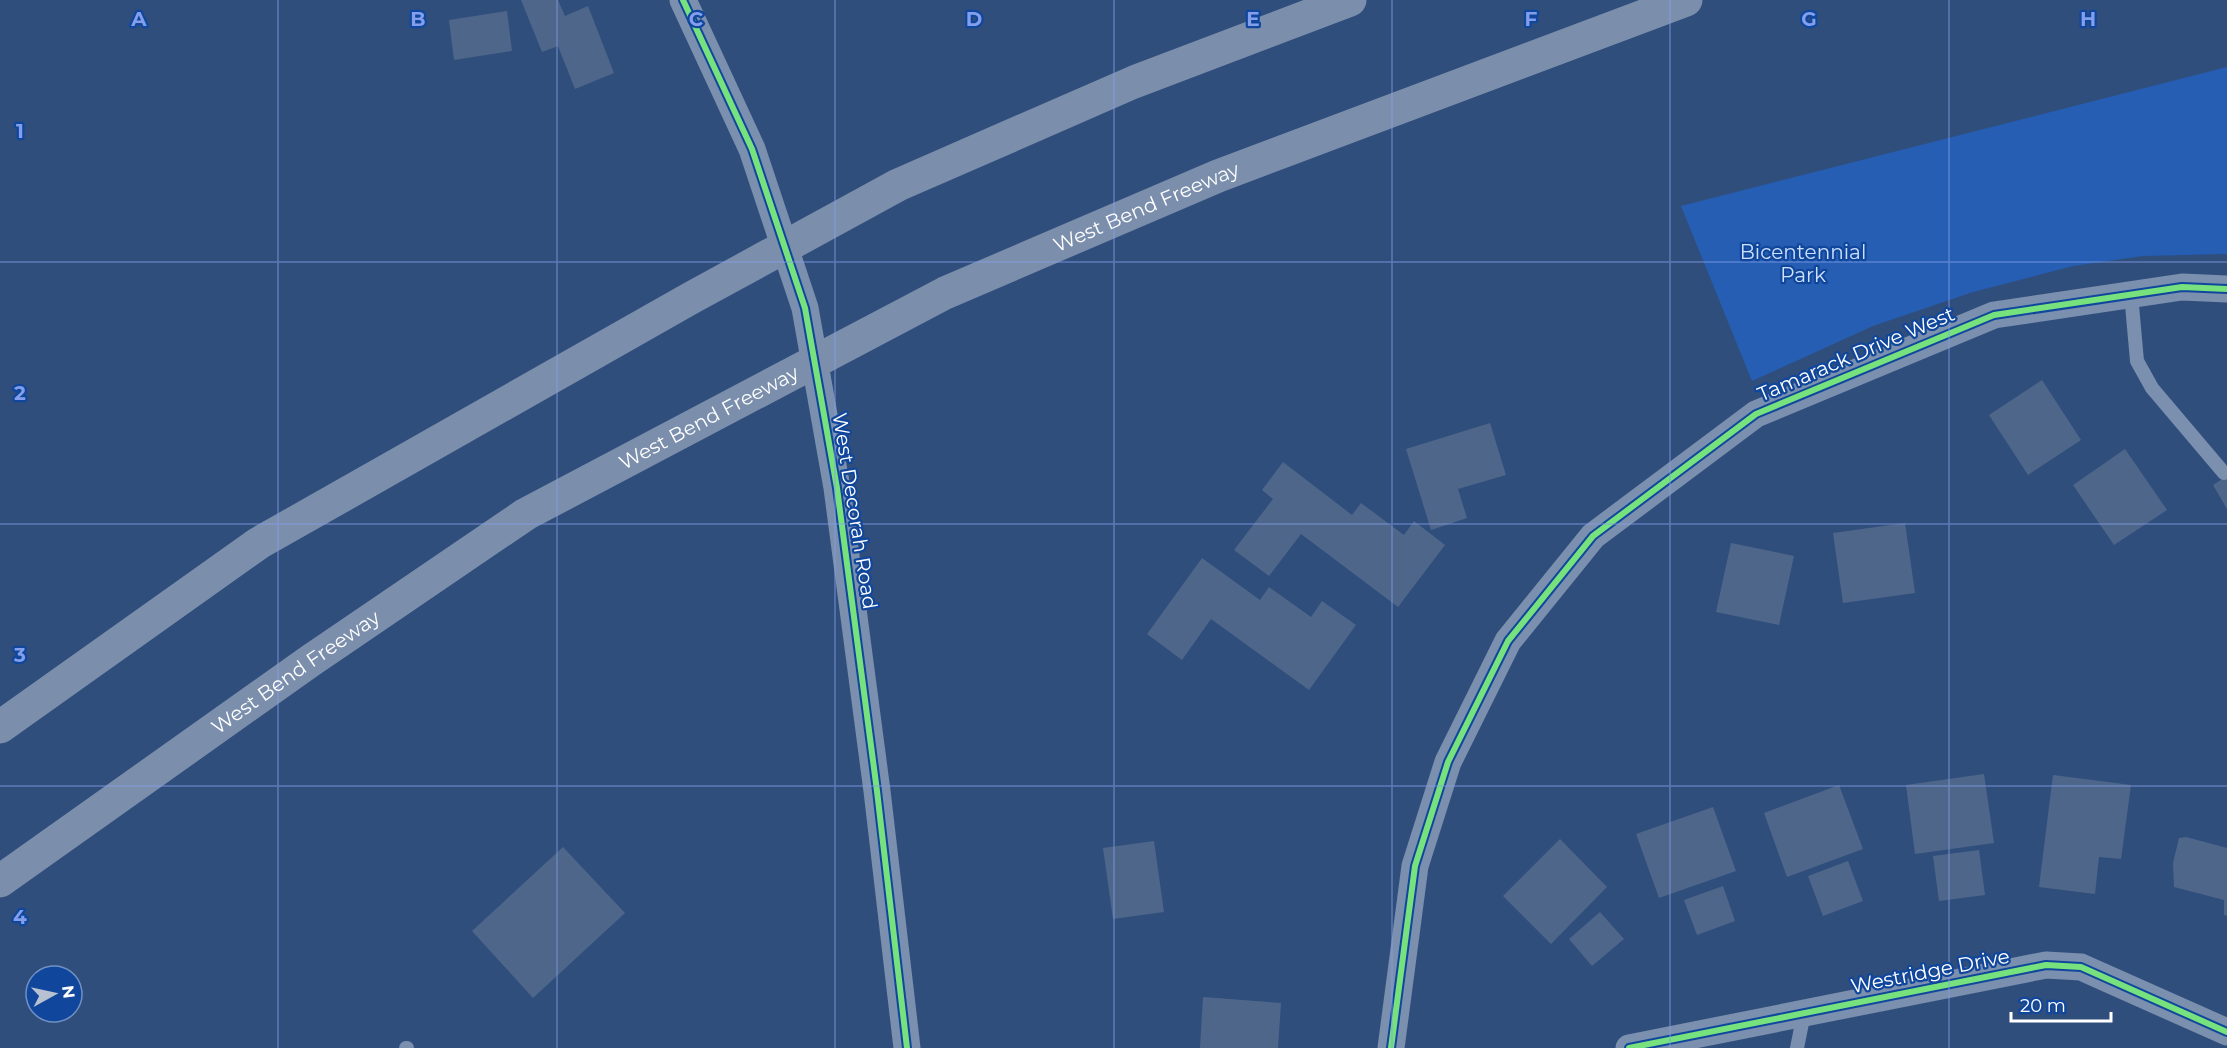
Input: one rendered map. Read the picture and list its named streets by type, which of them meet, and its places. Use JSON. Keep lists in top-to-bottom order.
{
  "streets": {
    "highway": ["West Bend Freeway"],
    "street": ["Tamarack Drive West", "West Decorah Road", "Westridge Drive"]
  },
  "parks": ["Bicentennial Park"],
  "scale_bar": "20 m",
  "north": "right",
  "grid": {
    "columns": [
      "A",
      "B",
      "C",
      "D",
      "E",
      "F",
      "G",
      "H"
    ],
    "rows": [
      "1",
      "2",
      "3",
      "4"
    ]
  }
}
